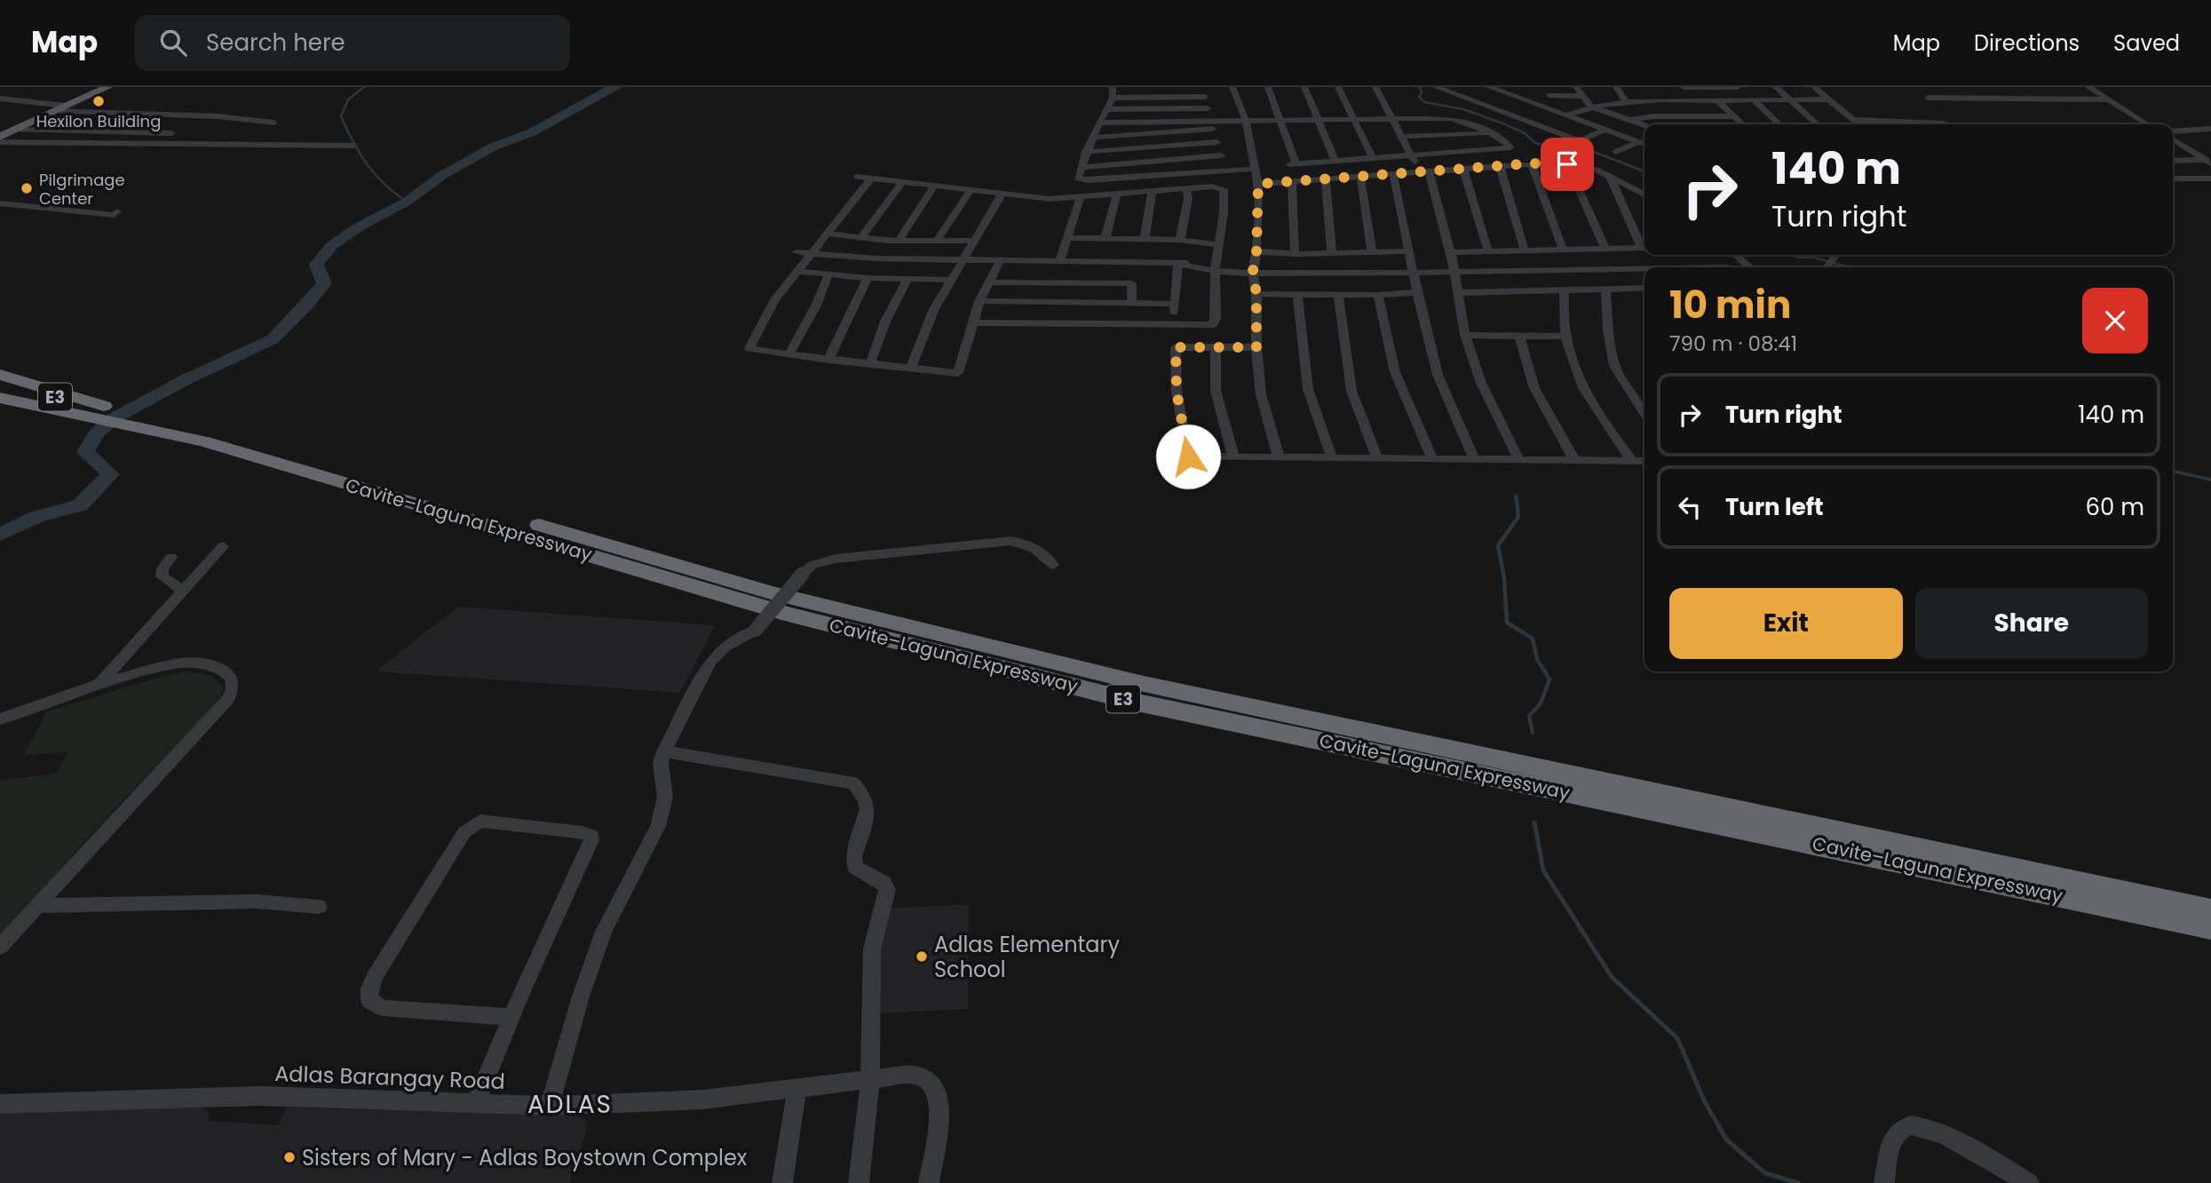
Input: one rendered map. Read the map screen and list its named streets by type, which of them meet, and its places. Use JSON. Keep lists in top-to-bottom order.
{
  "streets": {
    "highway": ["E3", "Cavite–Laguna Expressway"],
    "street": ["Adlas Barangay Road"]
  },
  "districts": ["ADLAS"],
  "places": [
    "Hexilon Building",
    "Pilgrimage Center",
    "Adlas Elementary School",
    "Sisters of Mary - Adlas Boystown Complex"
  ],
  "page": {
    "header": "Map",
    "search": "Search here",
    "nav": ["Map", "Directions", "Saved"],
    "turn": ["140 m", "Turn right"],
    "heading": ["10 min", "790 m · 08:41"],
    "list": [
      {
        "name": "Turn right",
        "value": "140 m"
      },
      {
        "name": "Turn left",
        "value": "60 m"
      }
    ],
    "buttons": ["Exit", "Share"]
  }
}
